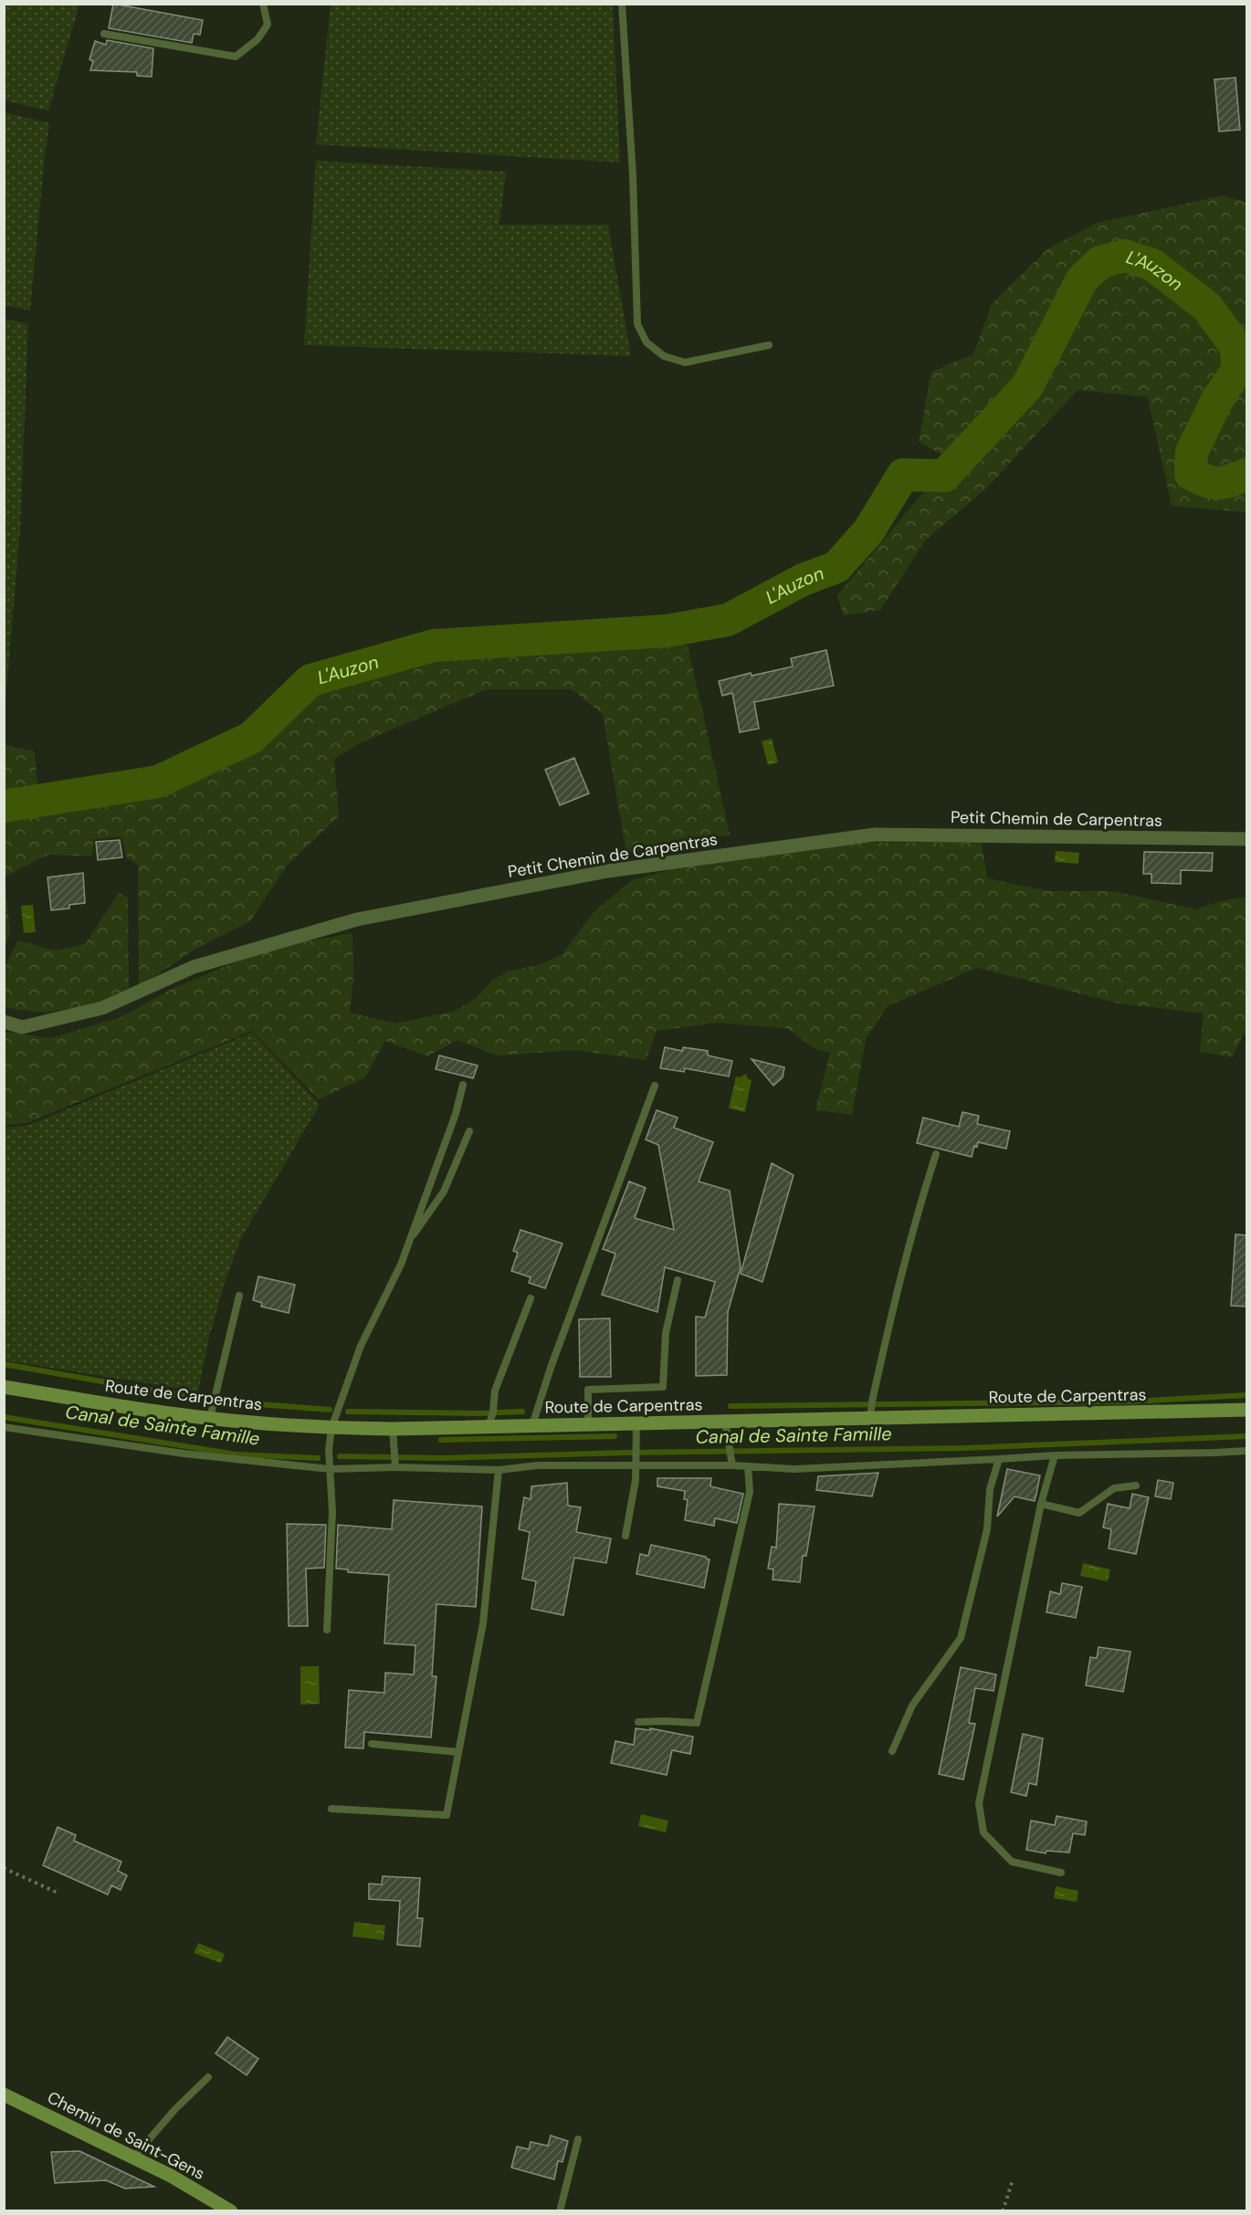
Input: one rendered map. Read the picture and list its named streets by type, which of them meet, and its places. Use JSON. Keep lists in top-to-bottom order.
{
  "streets": {
    "main road": ["Route de Carpentras", "Chemin de Saint-Gens"],
    "street": ["Petit Chemin de Carpentras"]
  },
  "water": ["L'Auzon", "Canal de Sainte Famille"]
}
